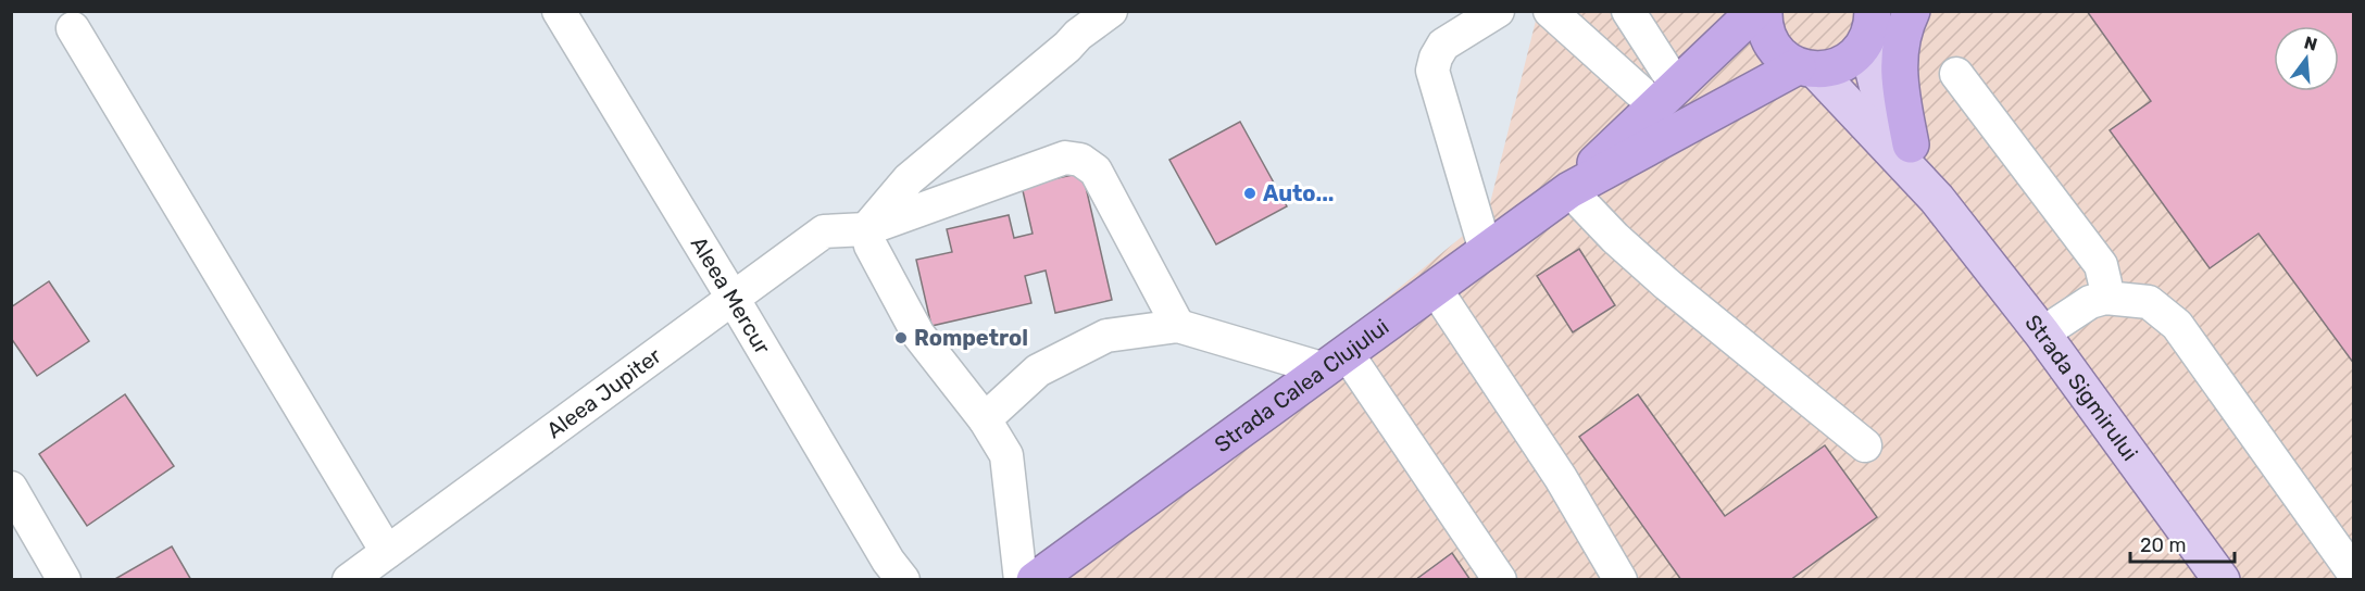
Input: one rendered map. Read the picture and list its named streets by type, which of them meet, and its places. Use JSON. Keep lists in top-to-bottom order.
{
  "streets": {
    "highway": ["Strada Calea Clujului"],
    "main road": ["Strada Sigmirului"],
    "street": ["Aleea Mercur", "Aleea Jupiter"]
  },
  "crossings": [
    ["Aleea Mercur", "Aleea Jupiter"],
    ["Strada Calea Clujului", "Strada Sigmirului"]
  ],
  "places": ["Auto...", "Rompetrol"],
  "scale_bar": "20 m",
  "north": "top"
}
